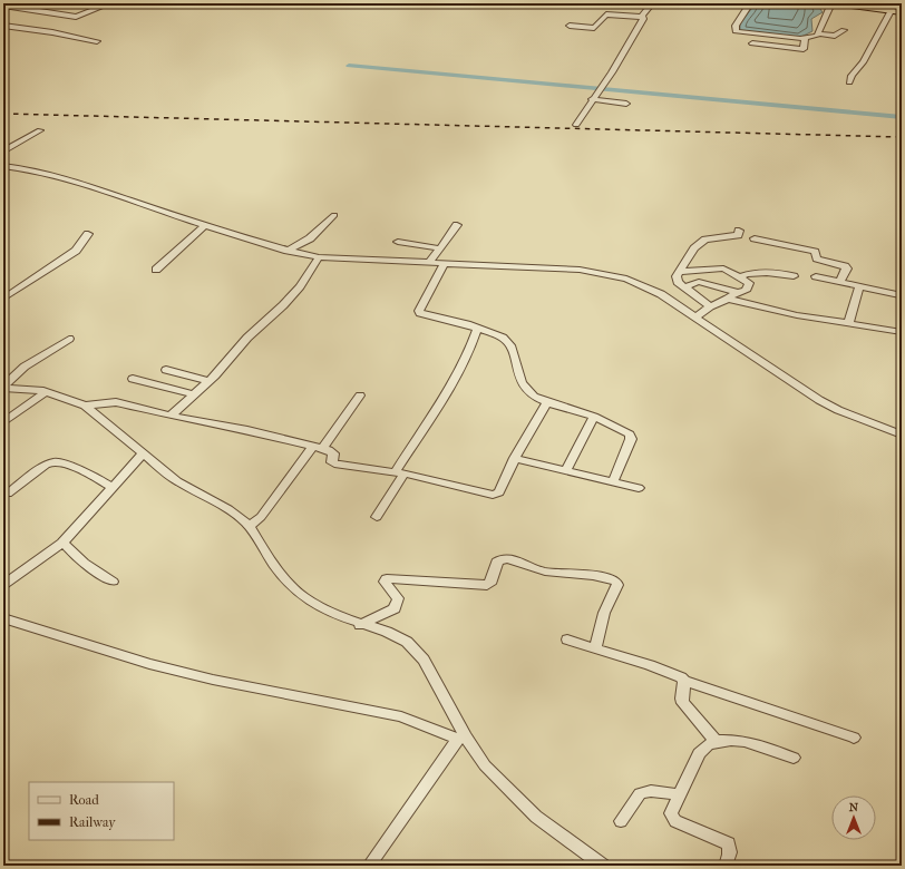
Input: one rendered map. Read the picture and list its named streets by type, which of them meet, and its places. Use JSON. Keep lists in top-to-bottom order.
{
  "legend": ["Road", "Railway"],
  "north": "top"
}
